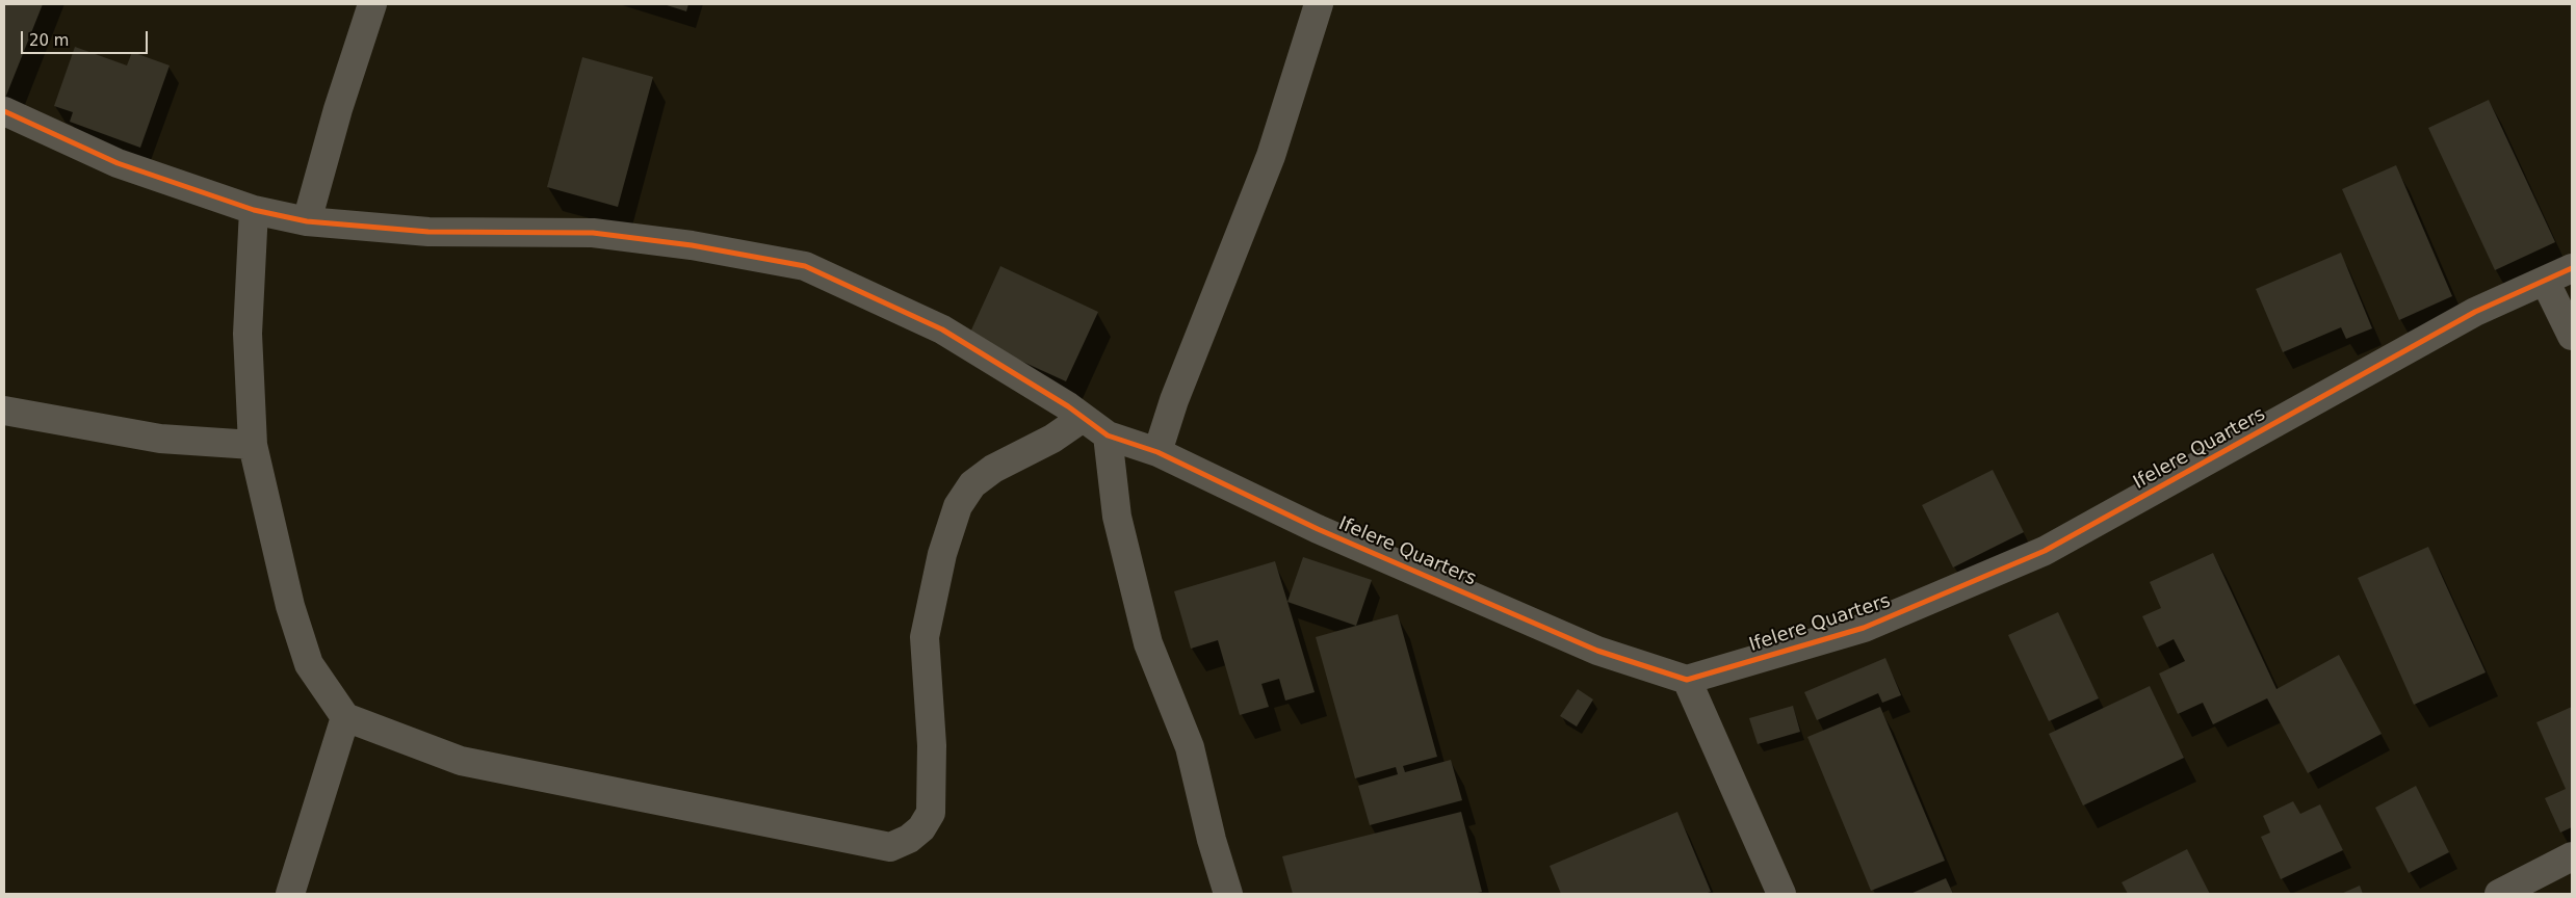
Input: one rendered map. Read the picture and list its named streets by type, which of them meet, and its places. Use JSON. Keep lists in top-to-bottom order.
{
  "streets": {
    "street": ["Ifelere Quarters"]
  },
  "scale_bar": "20 m"
}
